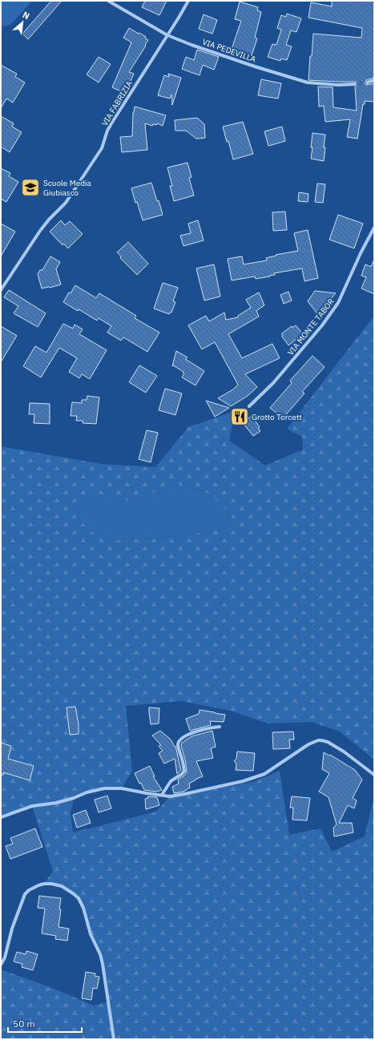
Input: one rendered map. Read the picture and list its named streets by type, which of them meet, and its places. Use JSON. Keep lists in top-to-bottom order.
{
  "streets": {
    "street": ["VIA PEDEVILLA", "VIA FABRIZIA", "VIA MONTE TABOR"]
  },
  "crossings": [
    ["VIA PEDEVILLA", "VIA FABRIZIA"]
  ],
  "places": {
    "school or university": ["Scuole Media Giubiasco"],
    "restaurant": ["Grotto Torcett"]
  },
  "scale_bar": "50 m",
  "north": "top right"
}
